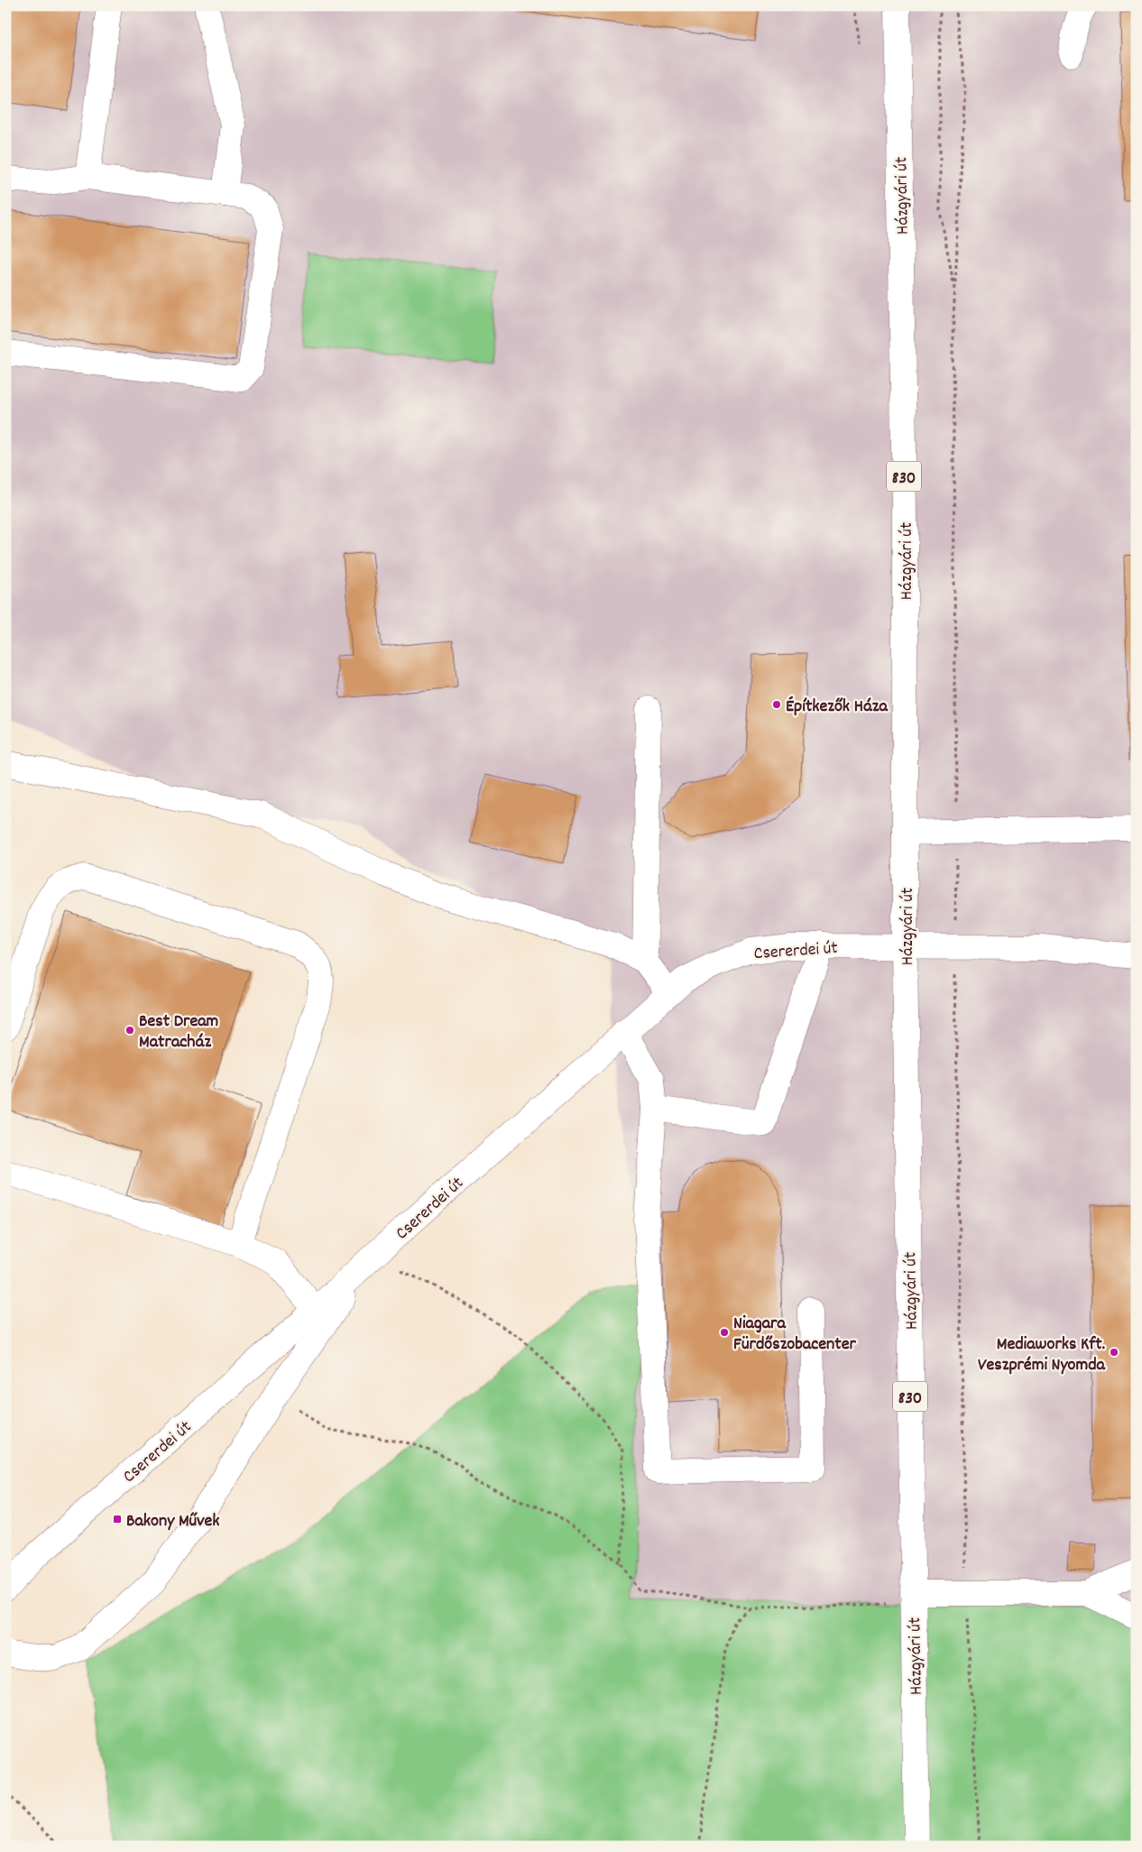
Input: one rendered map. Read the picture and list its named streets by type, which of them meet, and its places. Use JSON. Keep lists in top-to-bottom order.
{
  "streets": {
    "main road": ["Házgyári út", "830", "Csererdei út"]
  },
  "crossings": [
    ["Házgyári út", "Csererdei út"]
  ],
  "places": {
    "other": [
      "Építkezők Háza",
      "Best Dream Matracház",
      "Niagara Fürdőszobacenter",
      "Mediaworks Kft. Veszprémi Nyomda"
    ],
    "transit": ["Bakony Művek"]
  }
}
